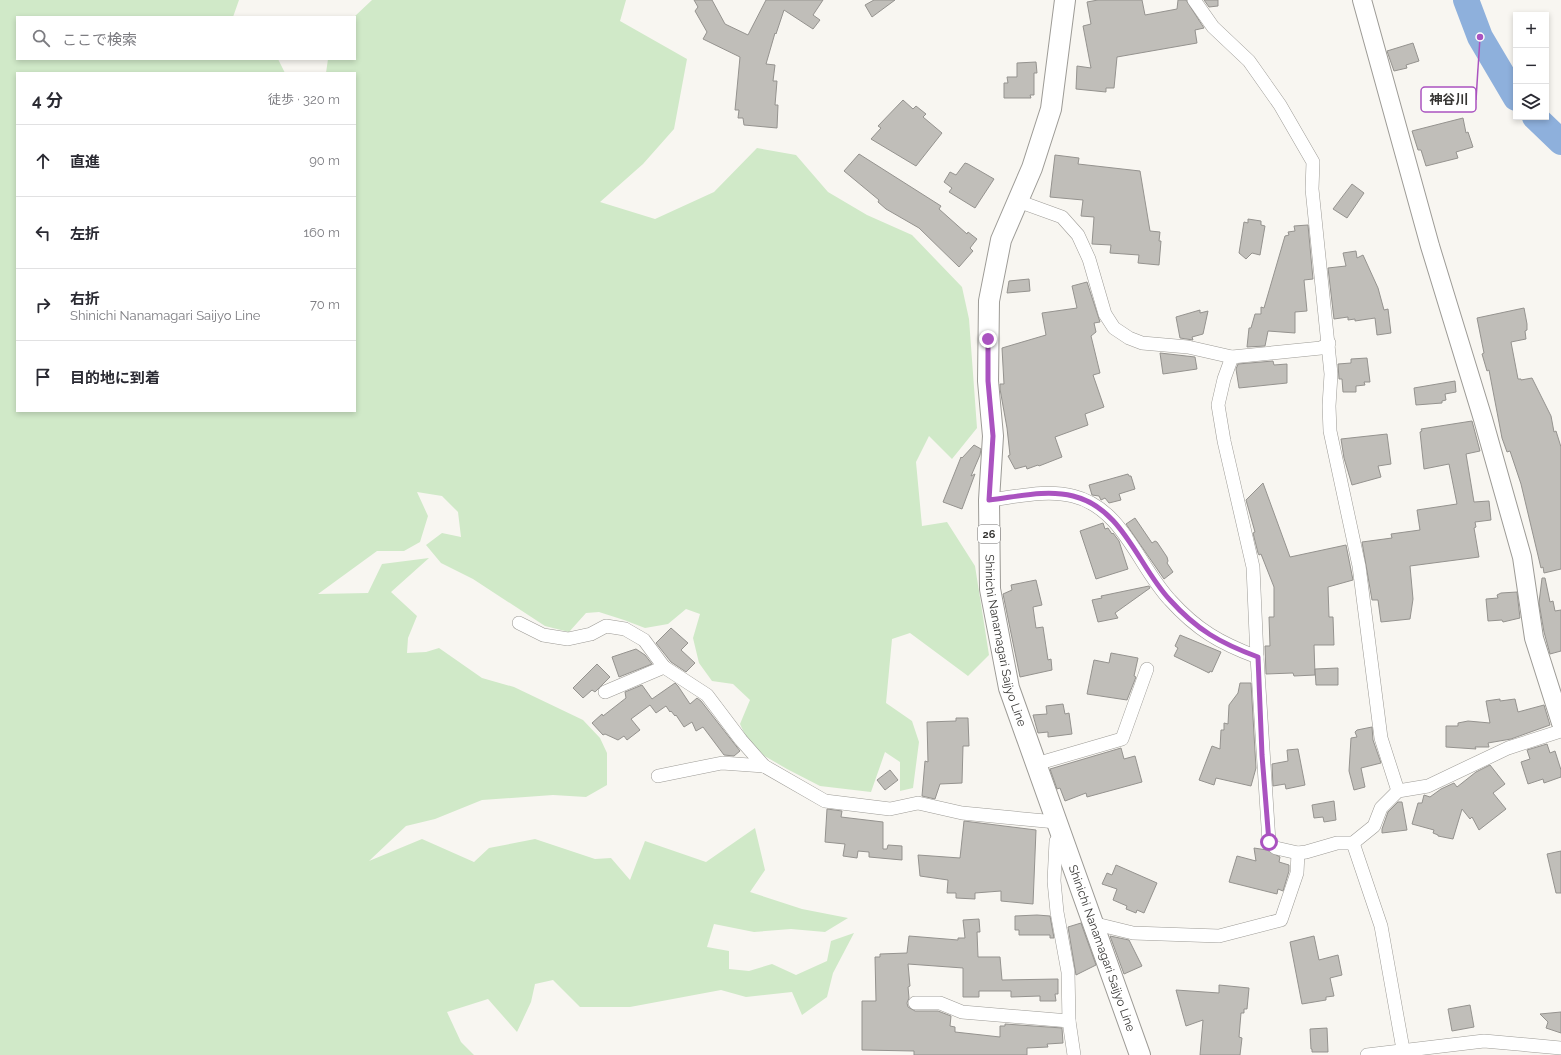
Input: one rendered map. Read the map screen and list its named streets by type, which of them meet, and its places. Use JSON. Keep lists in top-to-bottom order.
{
  "streets": {
    "main road": ["26", "Shinichi Nanamagari Saijyo Line"]
  },
  "places": ["神谷川"],
  "page": {
    "map_buttons": ["+", "−"],
    "search": "ここで検索",
    "heading": ["4 分", "徒歩 · 320 m"],
    "list": [
      ["直進", "90 m"],
      ["左折", "160 m"],
      ["右折", "Shinichi Nanamagari Saijyo Line", "70 m"],
      "目的地に到着"
    ]
  }
}
